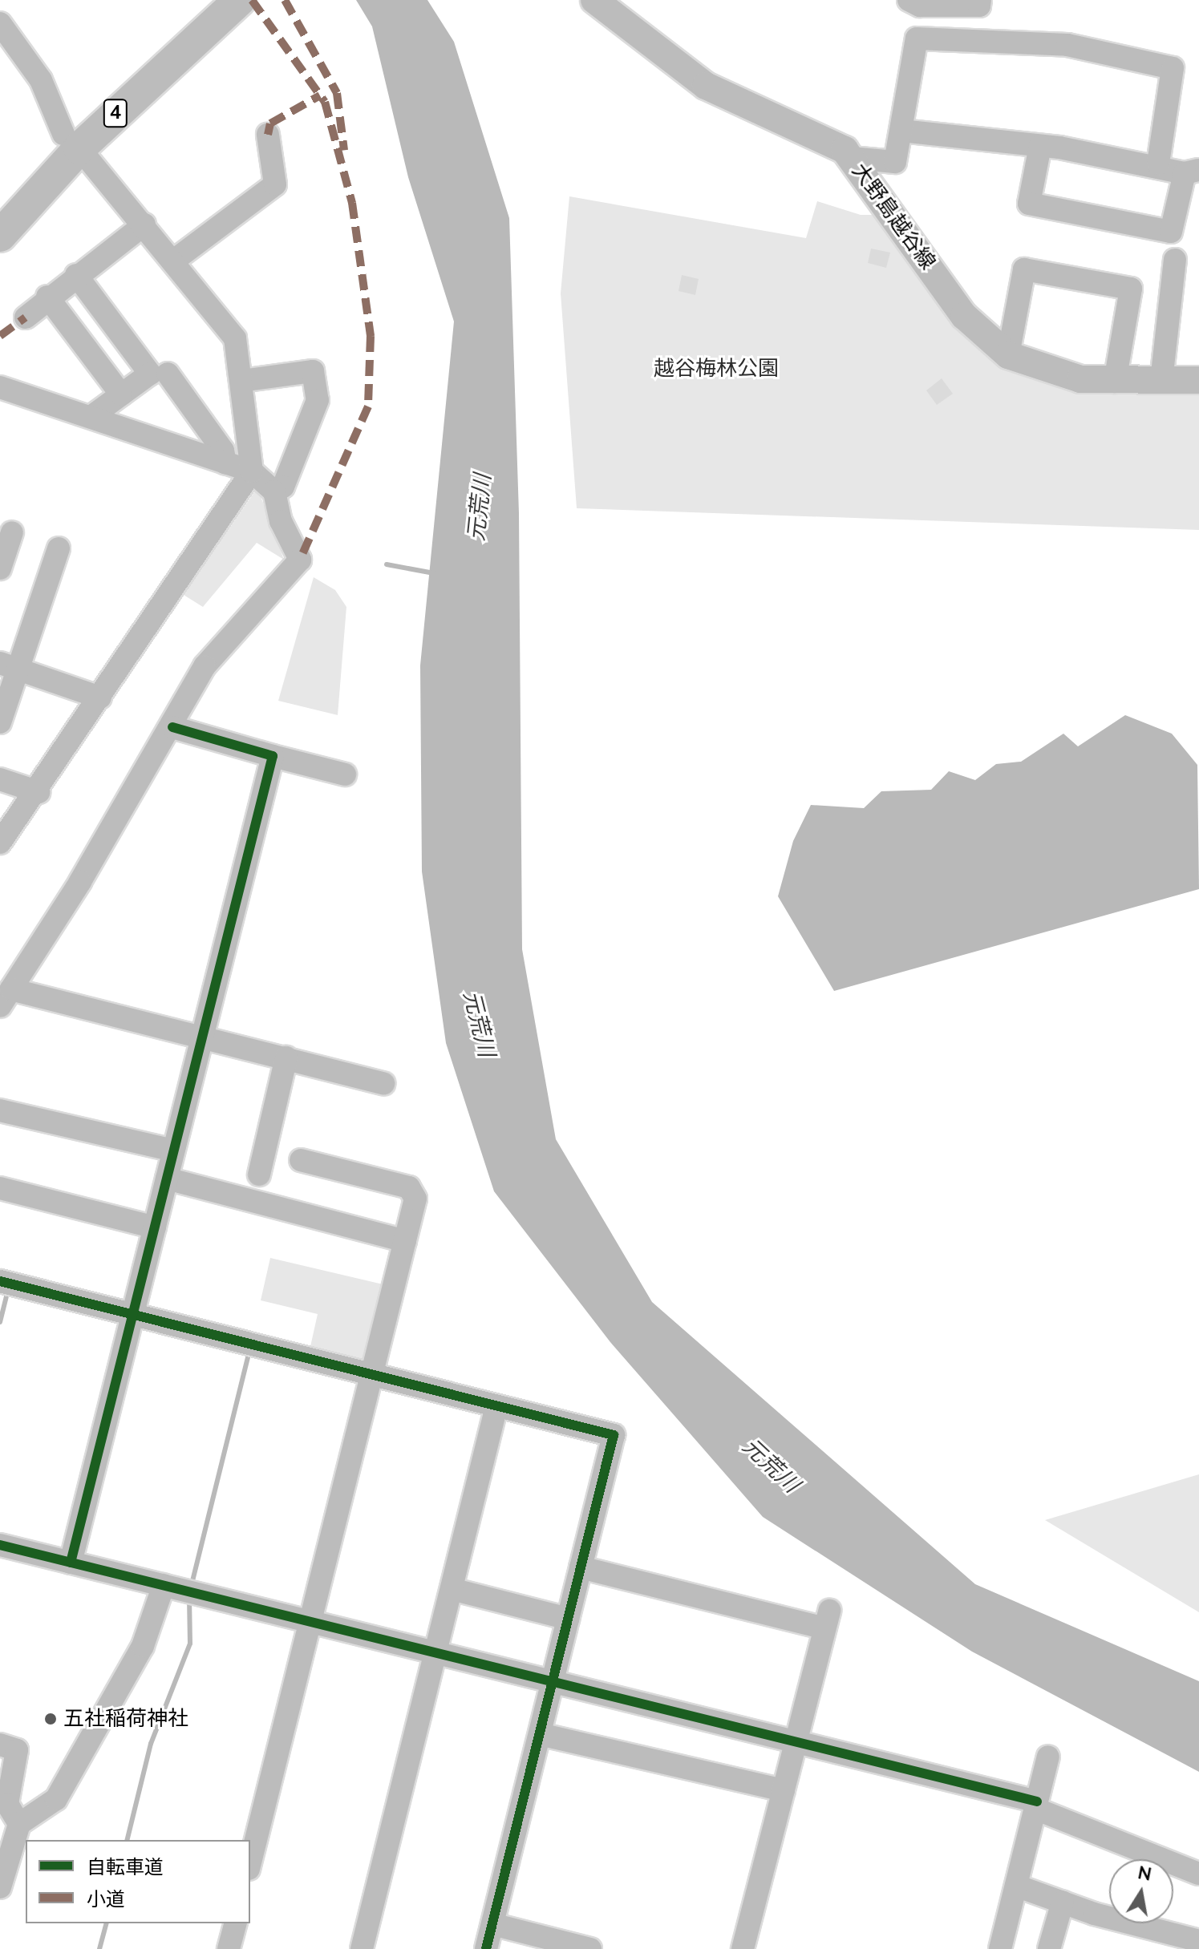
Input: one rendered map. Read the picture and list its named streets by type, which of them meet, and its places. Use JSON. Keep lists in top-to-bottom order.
{
  "streets": {
    "highway": ["4"],
    "main road": ["大野島越谷線"]
  },
  "water": ["元荒川"],
  "parks": ["越谷梅林公園"],
  "places": ["五社稲荷神社"],
  "legend": ["自転車道", "小道"],
  "north": "top"
}
